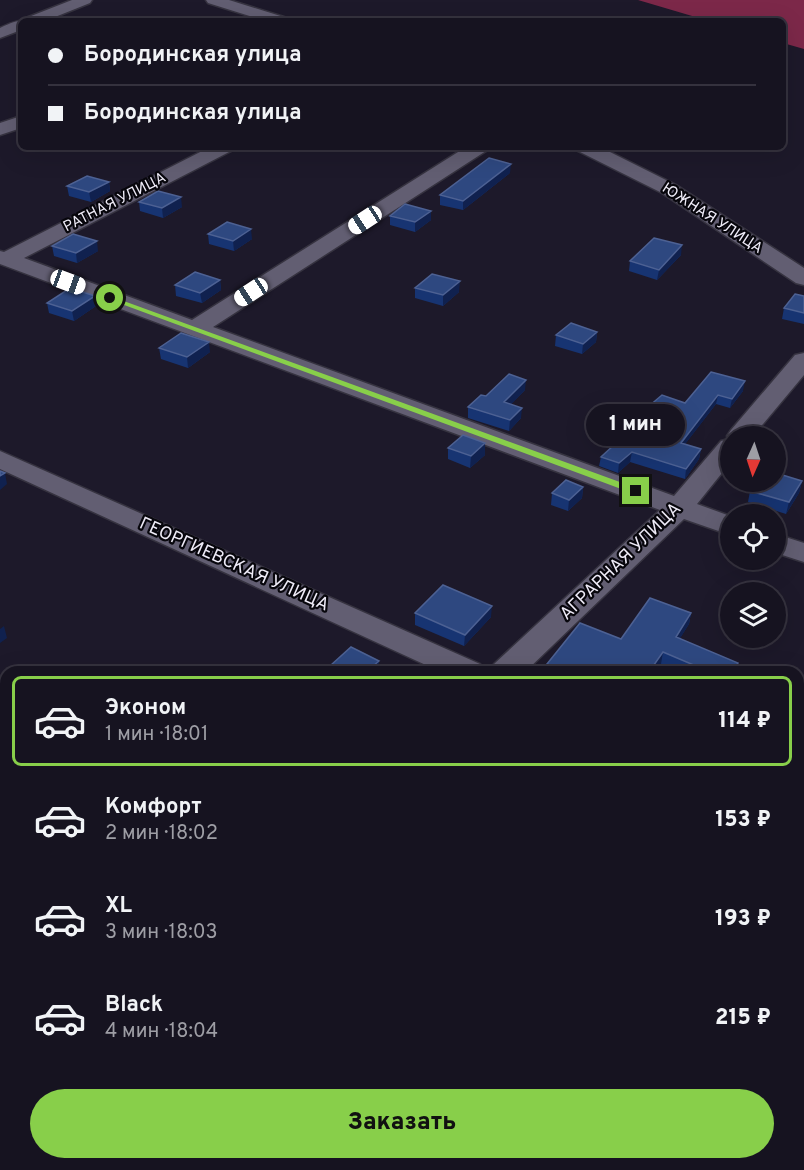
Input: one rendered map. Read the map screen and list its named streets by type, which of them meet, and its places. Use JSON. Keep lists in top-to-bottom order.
{
  "streets": {
    "street": [
      "РАТНАЯ УЛИЦА",
      "ЮЖНАЯ УЛИЦА",
      "АГРАРНАЯ УЛИЦА",
      "ГЕОРГИЕВСКАЯ УЛИЦА"
    ]
  },
  "north": "bottom",
  "page": {
    "banner": ["Бородинская улица", "Бородинская улица"],
    "bubble": "1 мин",
    "list": [
      {
        "name": "Эконом",
        "note": "1 мин · 18:01",
        "value": "114 ₽"
      },
      {
        "name": "Комфорт",
        "note": "2 мин · 18:02",
        "value": "153 ₽"
      },
      {
        "name": "XL",
        "note": "3 мин · 18:03",
        "value": "193 ₽"
      },
      {
        "name": "Black",
        "note": "4 мин · 18:04",
        "value": "215 ₽"
      }
    ],
    "buttons": "Заказать"
  }
}
